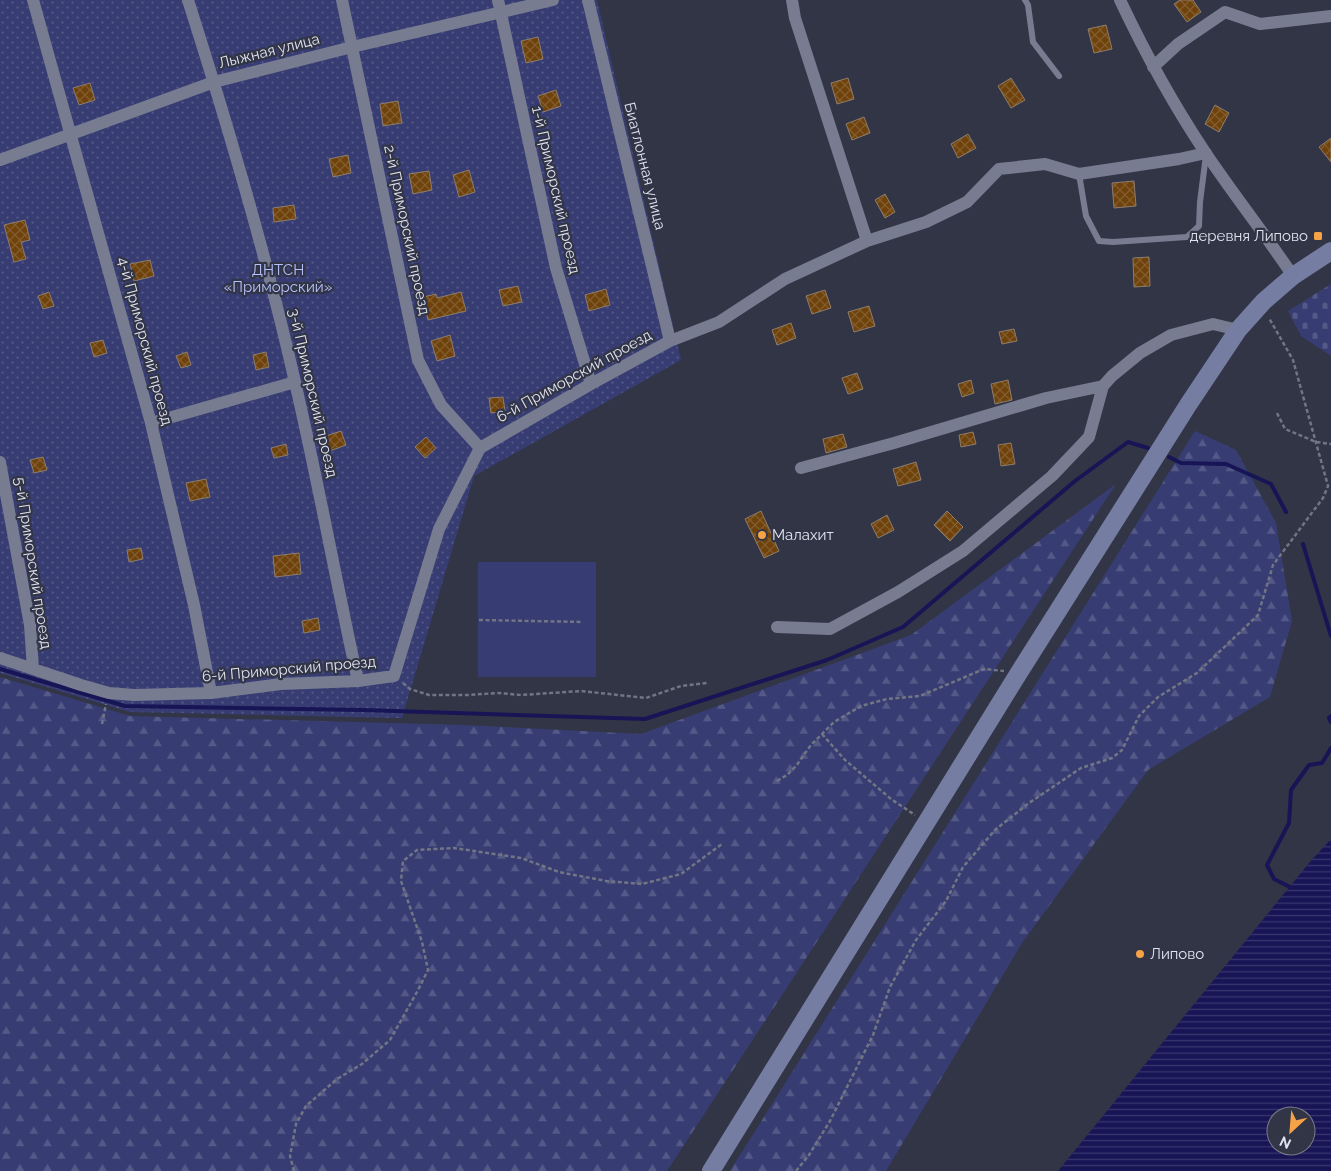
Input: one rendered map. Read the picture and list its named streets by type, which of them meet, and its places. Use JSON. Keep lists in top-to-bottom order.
{
  "streets": {
    "street": [
      "Лыжная улица",
      "Биатлонная улица",
      "1-й Приморский проезд",
      "2-й Приморский проезд",
      "4-й Приморский проезд",
      "6-й Приморский проезд",
      "3-й Приморский проезд",
      "5-й Приморский проезд"
    ]
  },
  "crossings": [
    ["Лыжная улица", "1-й Приморский проезд"],
    ["Лыжная улица", "2-й Приморский проезд"],
    ["Лыжная улица", "4-й Приморский проезд"],
    ["Лыжная улица", "3-й Приморский проезд"],
    ["Биатлонная улица", "6-й Приморский проезд"],
    ["1-й Приморский проезд", "6-й Приморский проезд"],
    ["2-й Приморский проезд", "6-й Приморский проезд"],
    ["4-й Приморский проезд", "6-й Приморский проезд"],
    ["6-й Приморский проезд", "3-й Приморский проезд"],
    ["6-й Приморский проезд", "5-й Приморский проезд"]
  ],
  "parks": ["ДНТСН «Приморский»"],
  "places": {
    "transit": ["деревня Липово"],
    "other": ["Малахит", "Липово"]
  },
  "north": "bottom left"
}
